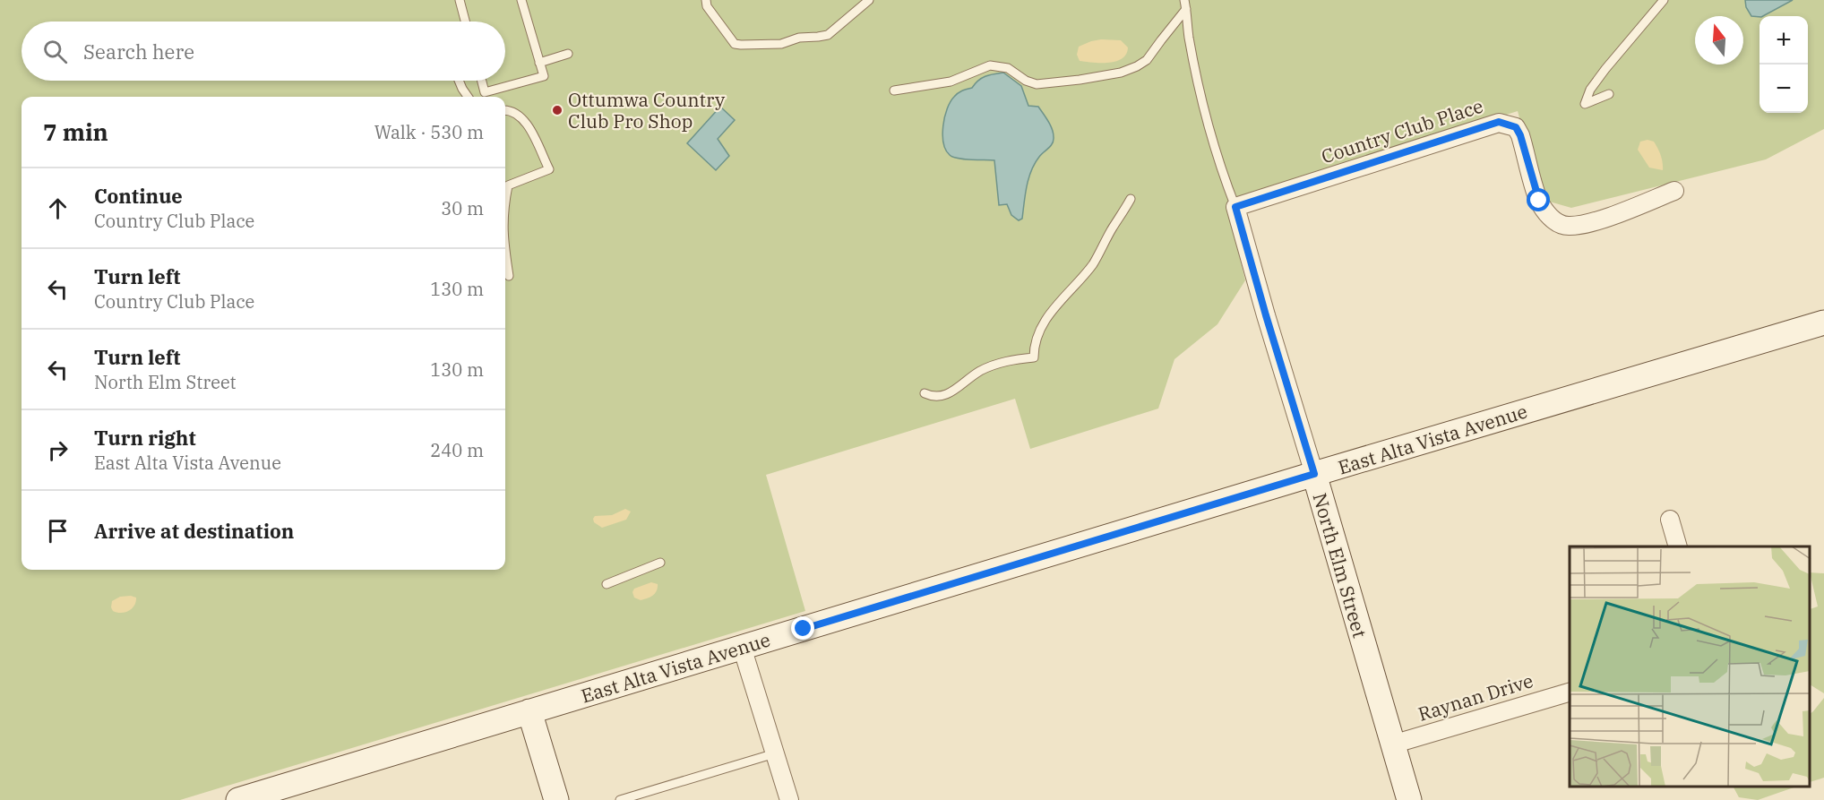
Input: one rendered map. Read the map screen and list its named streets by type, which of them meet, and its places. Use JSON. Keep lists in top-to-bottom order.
{
  "streets": {
    "main road": ["East Alta Vista Avenue", "North Elm Street"],
    "street": ["Country Club Place", "Raynan Drive"]
  },
  "crossings": [
    ["Country Club Place", "North Elm Street"],
    ["East Alta Vista Avenue", "North Elm Street"],
    ["North Elm Street", "Raynan Drive"]
  ],
  "places": ["Ottumwa Country Club Pro Shop"],
  "north": "top",
  "page": {
    "map_buttons": ["+", "−"],
    "search": "Search here",
    "heading": ["7 min", "Walk · 530 m"],
    "list": [
      ["Continue", "Country Club Place", "30 m"],
      ["Turn left", "Country Club Place", "130 m"],
      ["Turn left", "North Elm Street", "130 m"],
      ["Turn right", "East Alta Vista Avenue", "240 m"],
      "Arrive at destination"
    ]
  }
}
